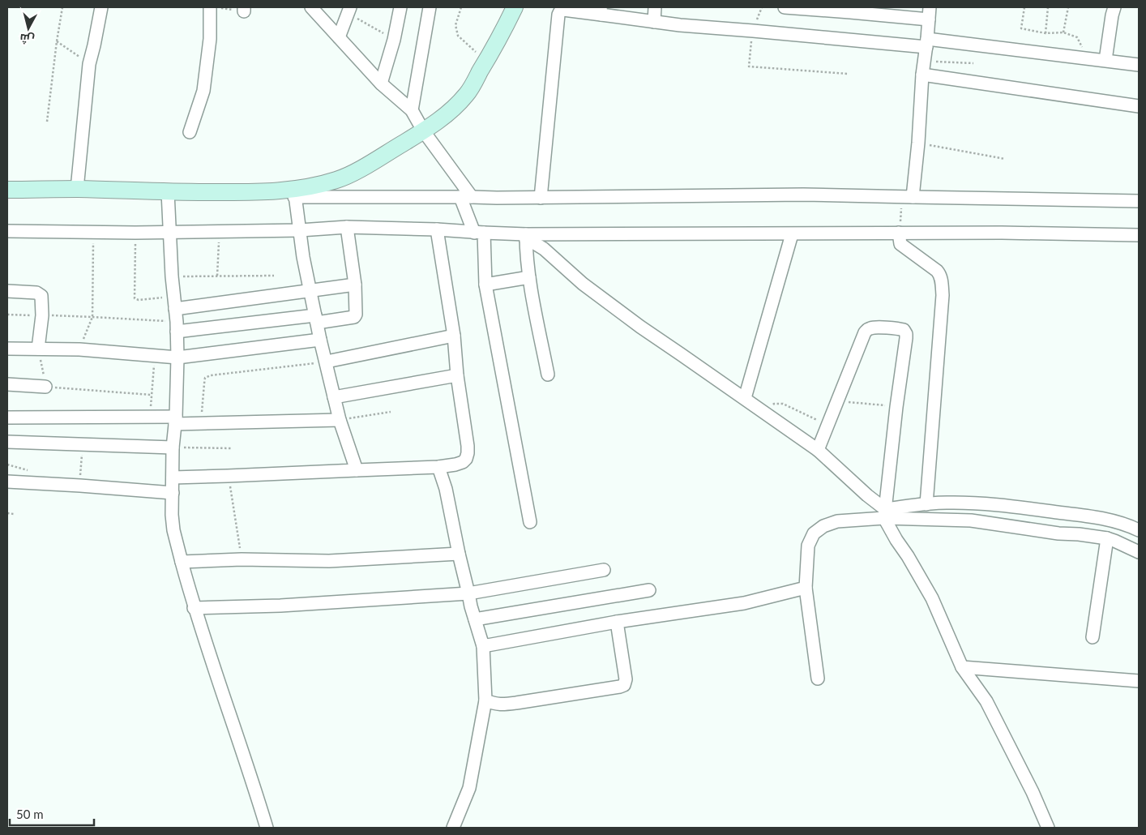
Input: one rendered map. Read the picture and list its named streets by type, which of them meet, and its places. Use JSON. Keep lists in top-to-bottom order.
{
  "scale_bar": "50 m",
  "north": "bottom"
}
